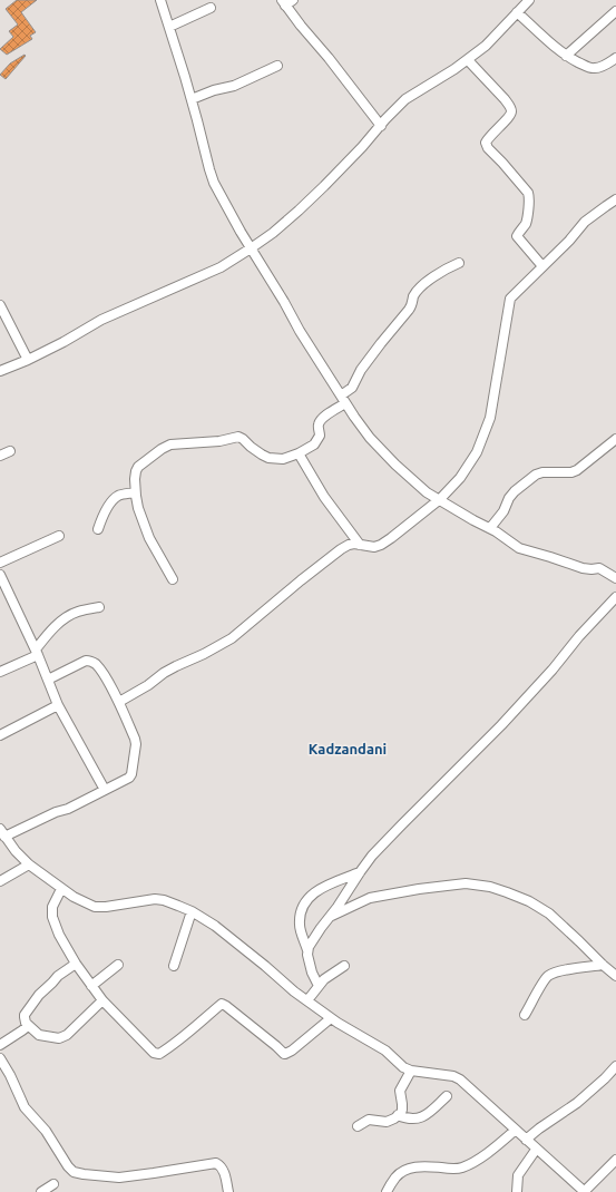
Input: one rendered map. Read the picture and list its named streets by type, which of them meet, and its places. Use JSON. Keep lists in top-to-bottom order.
{
  "districts": ["Kadzandani"]
}
